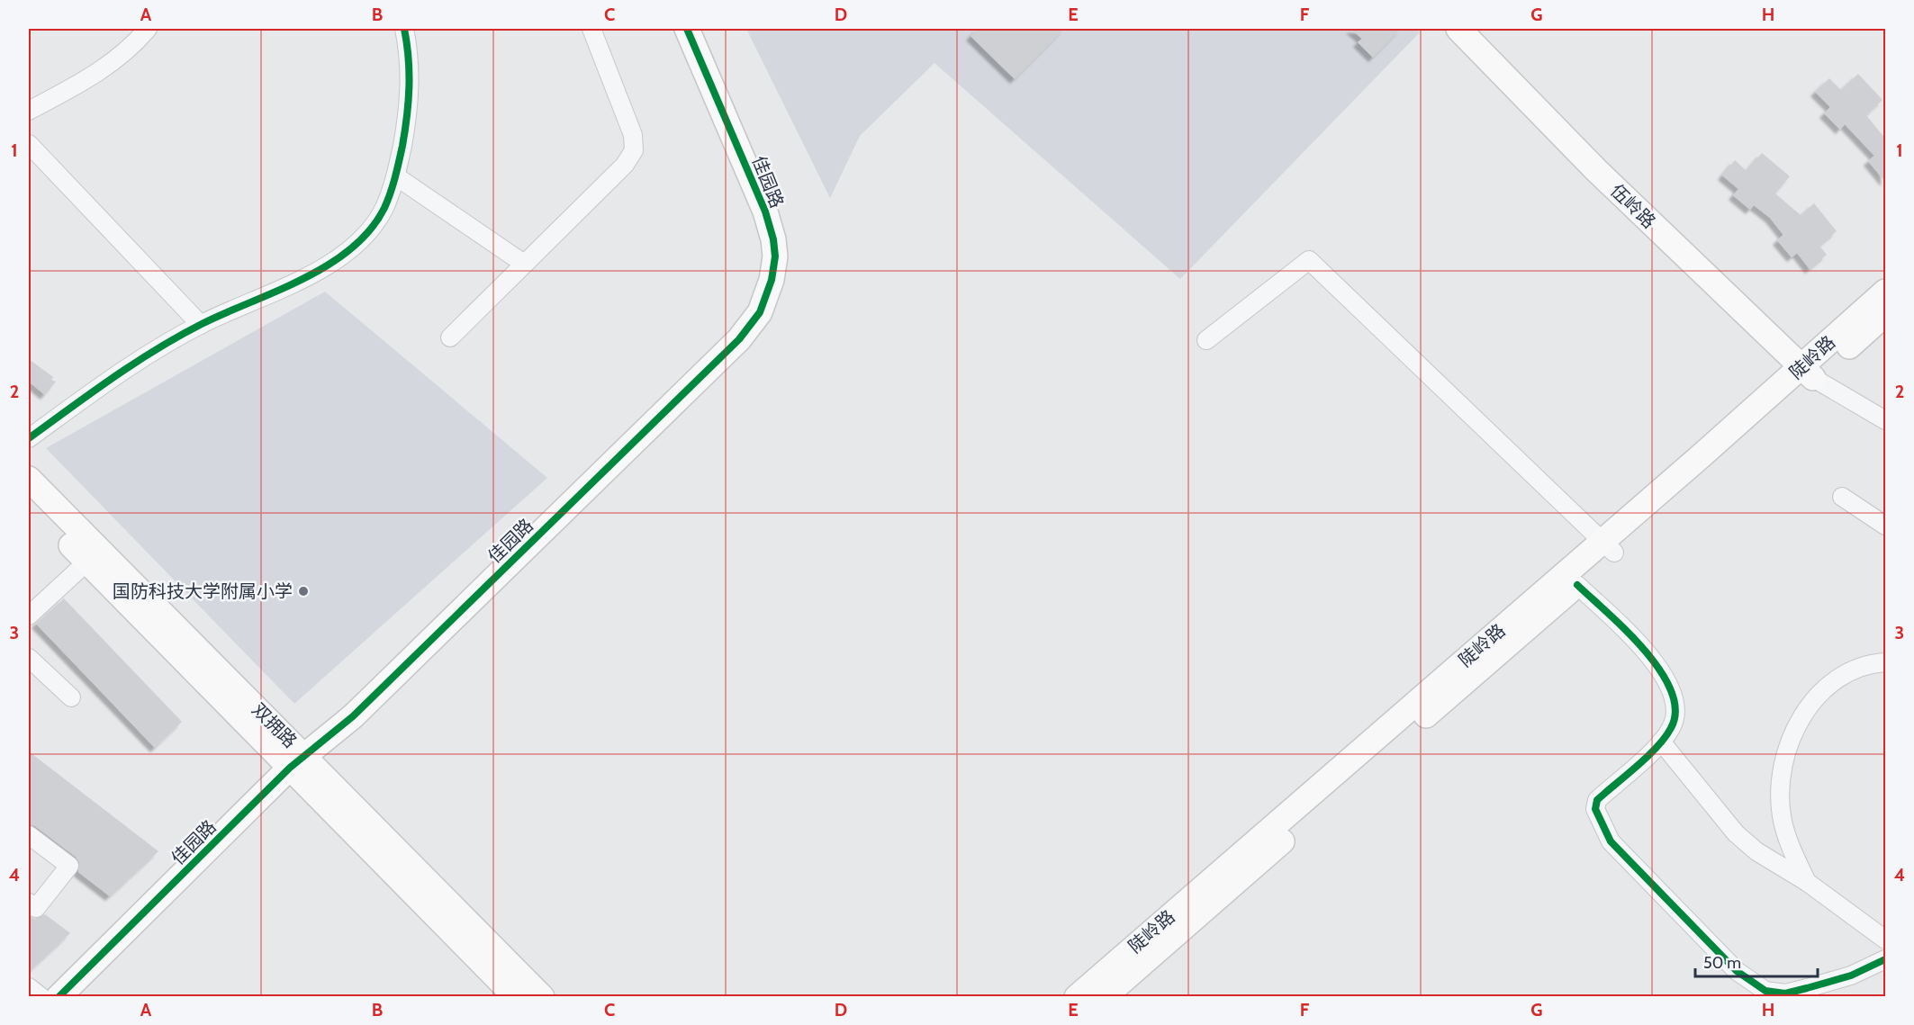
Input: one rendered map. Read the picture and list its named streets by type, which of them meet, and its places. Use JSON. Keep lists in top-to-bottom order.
{
  "streets": {
    "main road": [
      "佳园路",
      "伍岭路",
      "陡岭路",
      "双拥路"
    ]
  },
  "crossings": [
    ["佳园路", "双拥路"],
    ["伍岭路", "陡岭路"]
  ],
  "places": ["国防科技大学附属小学"],
  "scale_bar": "50 m",
  "grid": {
    "columns": [
      "A",
      "B",
      "C",
      "D",
      "E",
      "F",
      "G",
      "H"
    ],
    "rows": [
      "1",
      "2",
      "3",
      "4"
    ]
  }
}
